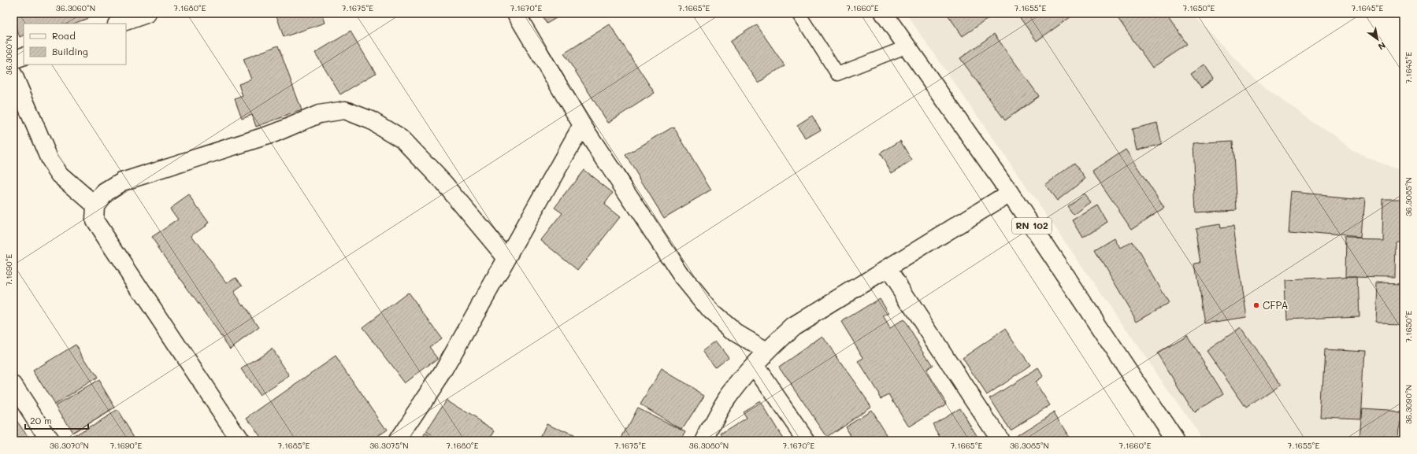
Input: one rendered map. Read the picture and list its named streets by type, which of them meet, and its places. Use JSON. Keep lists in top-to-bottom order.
{
  "streets": {
    "street": ["RN 102"]
  },
  "places": ["CFPA"],
  "legend": ["Road", "Building"],
  "scale_bar": "20 m",
  "north": "bottom right",
  "coordinates": [
    "36.3060°N",
    "7.1680°E",
    "7.1675°E",
    "7.1670°E",
    "7.1665°E",
    "7.1660°E",
    "7.1655°E",
    "7.1650°E",
    "7.1645°E",
    "36.3085°N",
    "7.1690°E",
    "36.3090°N",
    "36.3070°N",
    "7.1685°E",
    "36.3075°N",
    "36.3080°N"
  ]
}
